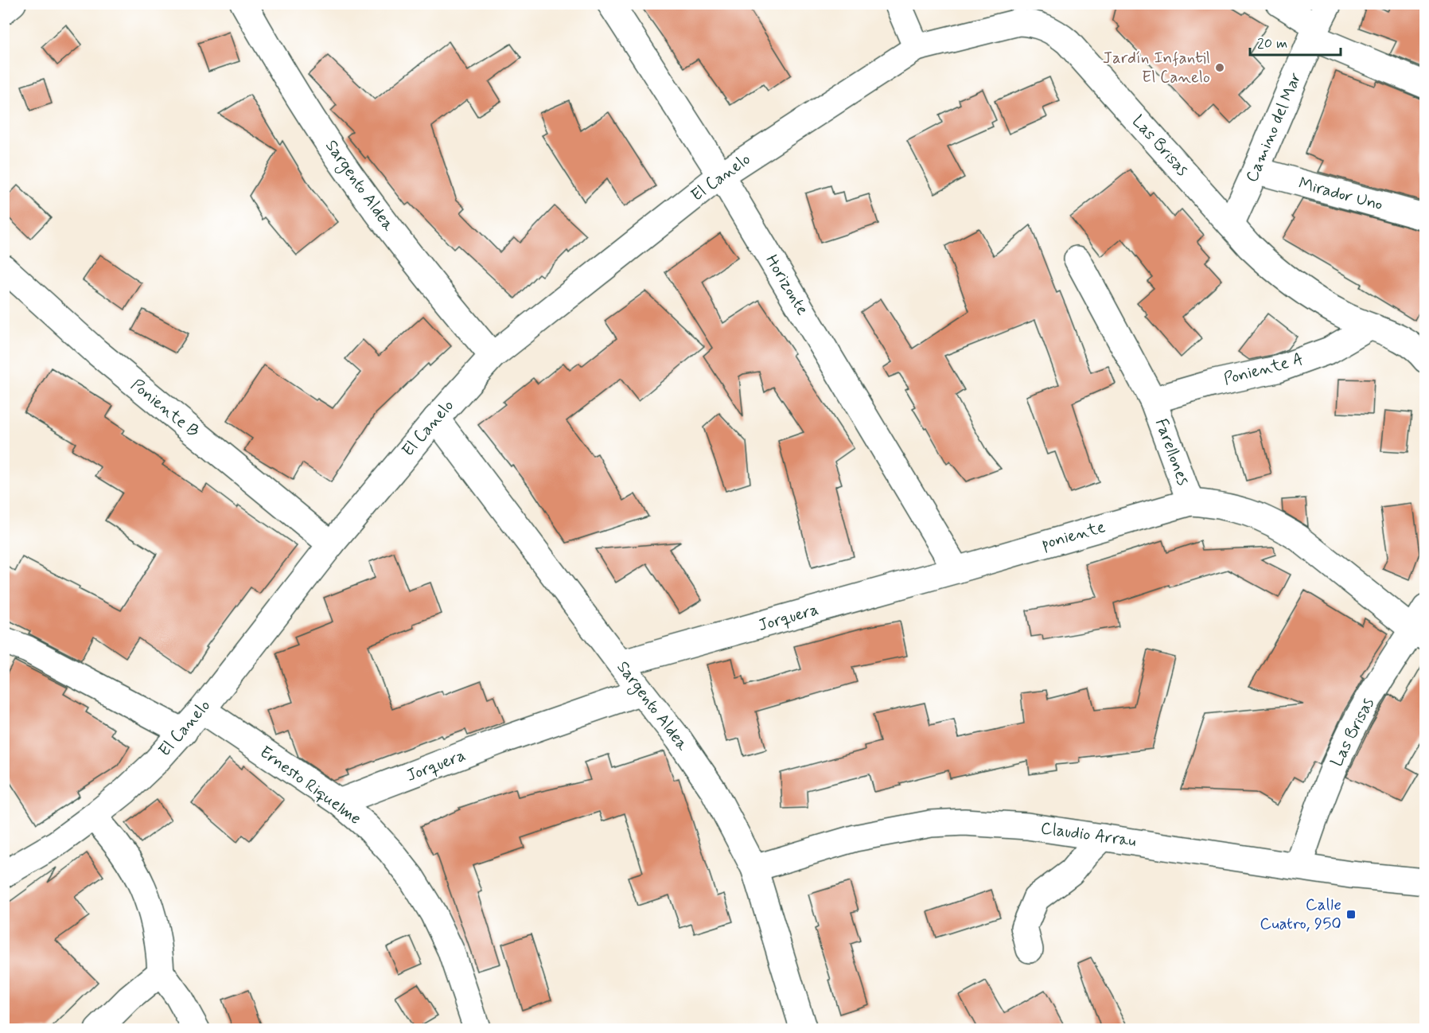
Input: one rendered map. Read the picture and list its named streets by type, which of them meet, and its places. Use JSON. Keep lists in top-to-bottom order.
{
  "streets": {
    "street": [
      "Camino del Mar",
      "Las Brisas",
      "El Canelo",
      "Sargento Aldea",
      "Mirador Uno",
      "Horizonte",
      "Poniente A",
      "Poniente B",
      "Farellones",
      "poniente",
      "Jorquera",
      "Ernesto Riquelme",
      "Claudio Arrau"
    ]
  },
  "crossings": [
    ["Camino del Mar", "Las Brisas"],
    ["Camino del Mar", "Mirador Uno"],
    ["Las Brisas", "El Canelo"],
    ["Las Brisas", "Poniente A"],
    ["Las Brisas", "Farellones"],
    ["Las Brisas", "Claudio Arrau"],
    ["El Canelo", "Sargento Aldea"],
    ["El Canelo", "Horizonte"],
    ["El Canelo", "Poniente B"],
    ["El Canelo", "Ernesto Riquelme"],
    ["Sargento Aldea", "Jorquera"],
    ["Sargento Aldea", "Claudio Arrau"],
    ["Horizonte", "poniente"],
    ["Horizonte", "Jorquera"],
    ["Poniente A", "Farellones"],
    ["Farellones", "poniente"],
    ["poniente", "Jorquera"],
    ["Jorquera", "Ernesto Riquelme"]
  ],
  "places": {
    "other": ["Jardín Infantil El Canelo"],
    "transit": ["Calle Cuatro, 950"]
  },
  "scale_bar": "20 m"
}
